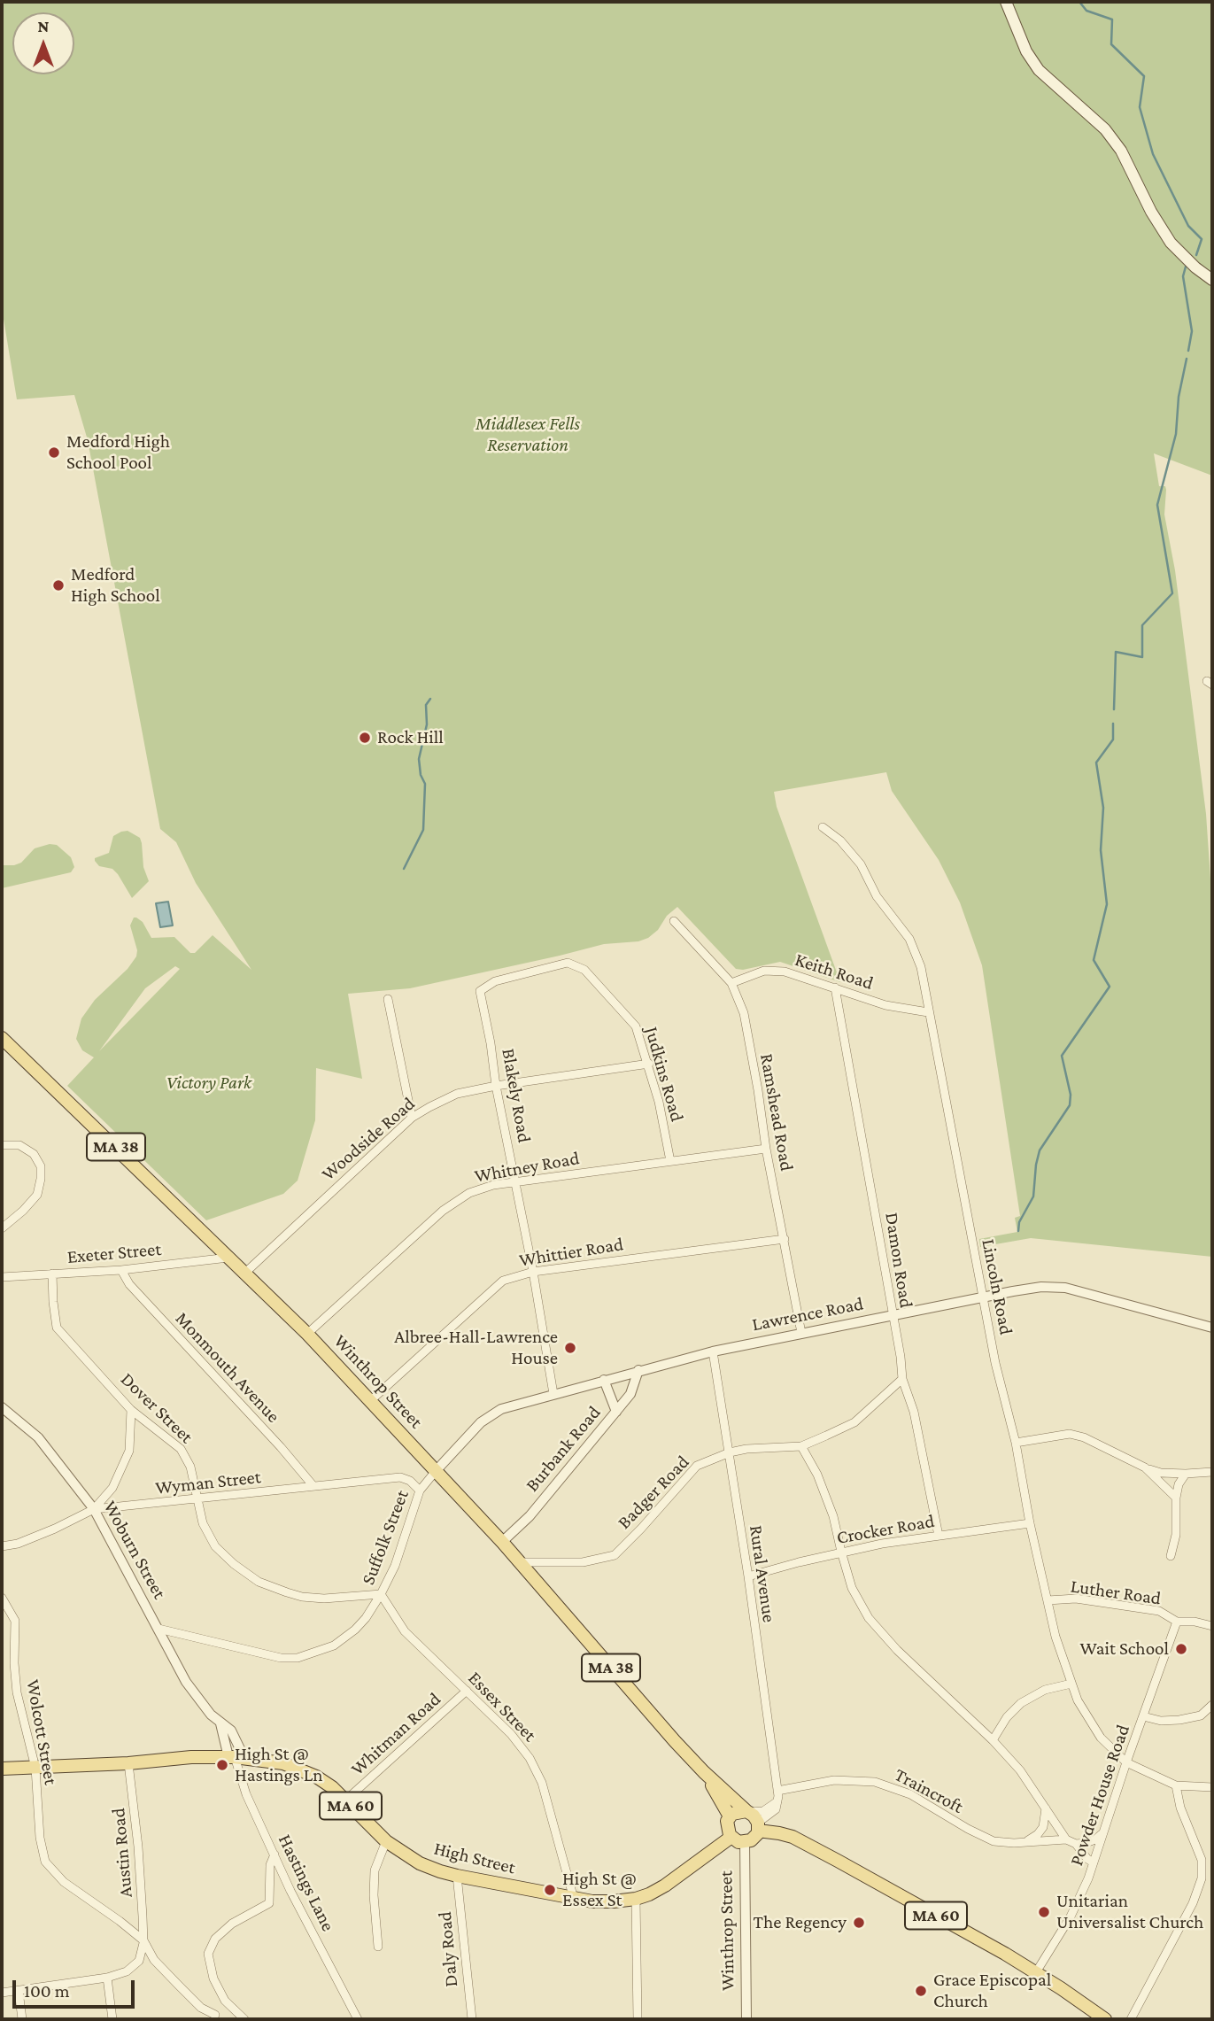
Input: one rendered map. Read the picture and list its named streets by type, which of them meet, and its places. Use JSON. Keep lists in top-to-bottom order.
{
  "streets": {
    "main road": [
      "MA 38",
      "Winthrop Street",
      "MA 60",
      "High Street"
    ],
    "street": [
      "Keith Road",
      "Judkins Road",
      "Blakely Road",
      "Ramshead Road",
      "Woodside Road",
      "Whitney Road",
      "Whittier Road",
      "Exeter Street",
      "Damon Road",
      "Lincoln Road",
      "Lawrence Road",
      "Monmouth Avenue",
      "Dover Street",
      "Burbank Road",
      "Wyman Street",
      "Badger Road",
      "Crocker Road",
      "Suffolk Street",
      "Woburn Street",
      "Rural Avenue",
      "Luther Road",
      "Essex Street",
      "Wolcott Street",
      "Whitman Road",
      "Traincroft",
      "Powder House Road",
      "Austin Road",
      "Hastings Lane",
      "Daly Road"
    ]
  },
  "crossings": [
    ["Keith Road", "Ramshead Road"],
    ["Keith Road", "Damon Road"],
    ["Keith Road", "Lincoln Road"],
    ["Judkins Road", "Blakely Road"],
    ["Judkins Road", "Woodside Road"],
    ["Judkins Road", "Whitney Road"],
    ["Blakely Road", "Woodside Road"],
    ["Blakely Road", "Whitney Road"],
    ["Blakely Road", "Whittier Road"],
    ["Blakely Road", "Lawrence Road"],
    ["Ramshead Road", "Whitney Road"],
    ["Ramshead Road", "Whittier Road"],
    ["Ramshead Road", "Lawrence Road"],
    ["Woodside Road", "Winthrop Street"],
    ["MA 38", "Winthrop Street"],
    ["MA 38", "MA 60"],
    ["MA 38", "High Street"],
    ["Whitney Road", "Winthrop Street"],
    ["Whittier Road", "Winthrop Street"],
    ["Exeter Street", "Monmouth Avenue"],
    ["Exeter Street", "Winthrop Street"],
    ["Exeter Street", "Dover Street"],
    ["Damon Road", "Lawrence Road"],
    ["Damon Road", "Badger Road"],
    ["Damon Road", "Crocker Road"],
    ["Lincoln Road", "Lawrence Road"],
    ["Lincoln Road", "Crocker Road"],
    ["Lincoln Road", "Luther Road"],
    ["Lincoln Road", "Powder House Road"],
    ["Lawrence Road", "Winthrop Street"],
    ["Lawrence Road", "Burbank Road"],
    ["Lawrence Road", "Suffolk Street"],
    ["Lawrence Road", "Rural Avenue"],
    ["Monmouth Avenue", "Wyman Street"],
    ["Winthrop Street", "Burbank Road"],
    ["Winthrop Street", "Badger Road"],
    ["Winthrop Street", "Suffolk Street"],
    ["Winthrop Street", "MA 60"],
    ["Winthrop Street", "High Street"],
    ["Dover Street", "Wyman Street"],
    ["Dover Street", "Suffolk Street"],
    ["Dover Street", "Essex Street"],
    ["Wyman Street", "Suffolk Street"],
    ["Wyman Street", "Woburn Street"],
    ["Badger Road", "Rural Avenue"],
    ["Crocker Road", "Rural Avenue"],
    ["Suffolk Street", "Woburn Street"],
    ["Suffolk Street", "Essex Street"],
    ["Woburn Street", "High Street"],
    ["Woburn Street", "Hastings Lane"],
    ["Rural Avenue", "Traincroft"],
    ["Luther Road", "Powder House Road"],
    ["Essex Street", "Whitman Road"],
    ["Essex Street", "High Street"],
    ["Wolcott Street", "Austin Road"],
    ["Wolcott Street", "High Street"],
    ["Whitman Road", "High Street"],
    ["Traincroft", "Powder House Road"],
    ["Powder House Road", "MA 60"],
    ["MA 60", "High Street"],
    ["Austin Road", "High Street"],
    ["High Street", "Hastings Lane"],
    ["High Street", "Daly Road"]
  ],
  "parks": ["Middlesex Fells Reservation", "Victory Park"],
  "places": [
    "Medford High School Pool",
    "Medford High School",
    "Rock Hill",
    "Albree-Hall-Lawrence House",
    "Wait School",
    "High St @ Hastings Ln",
    "High St @ Essex St",
    "Unitarian Universalist Church",
    "The Regency",
    "Grace Episcopal Church"
  ],
  "scale_bar": "100 m",
  "north": "top"
}
